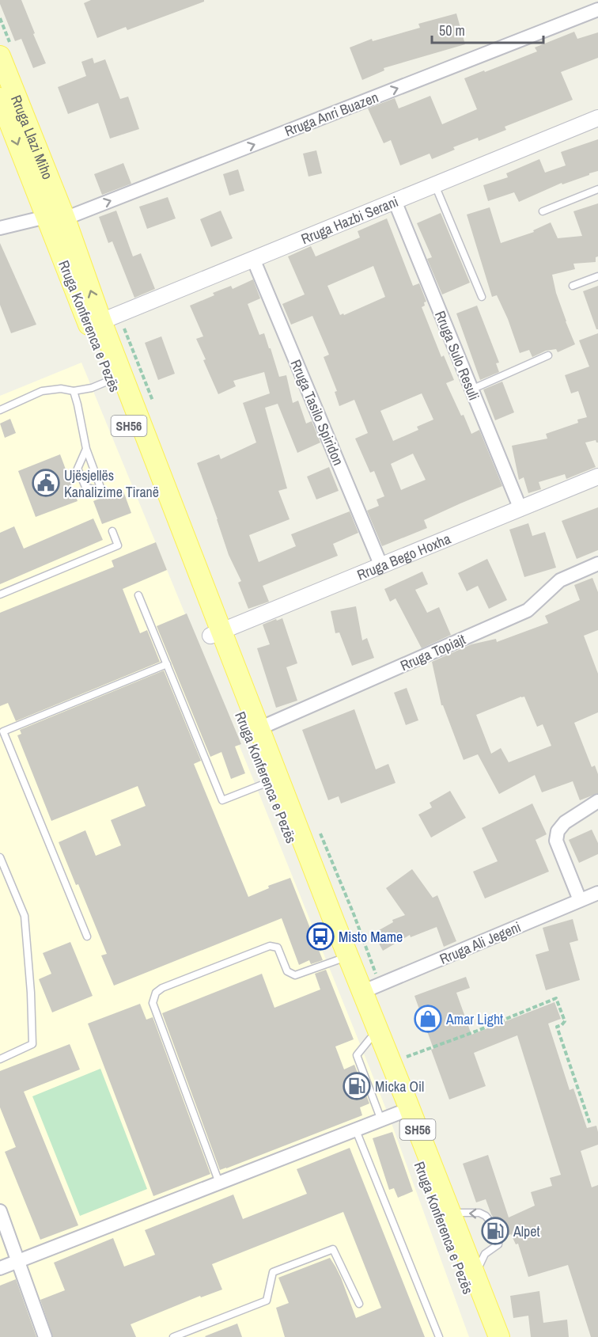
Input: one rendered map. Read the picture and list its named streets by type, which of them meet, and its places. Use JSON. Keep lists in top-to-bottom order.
{
  "streets": {
    "main road": ["Rruga Llazi Miho", "Rruga Konferenca e Pezës", "SH56"],
    "street": [
      "Rruga Anri Buazen",
      "Rruga Hazbi Serani",
      "Rruga Sulo Resuli",
      "Rruga Tasilo Spiridon",
      "Rruga Bego Hoxha",
      "Rruga Topiajt",
      "Rruga Ali Jegeni"
    ]
  },
  "crossings": [
    ["Rruga Anri Buazen", "Rruga Llazi Miho"],
    ["Rruga Anri Buazen", "Rruga Konferenca e Pezës"],
    ["Rruga Llazi Miho", "Rruga Konferenca e Pezës"],
    ["Rruga Hazbi Serani", "Rruga Konferenca e Pezës"],
    ["Rruga Hazbi Serani", "Rruga Sulo Resuli"],
    ["Rruga Hazbi Serani", "Rruga Tasilo Spiridon"],
    ["Rruga Konferenca e Pezës", "Rruga Bego Hoxha"],
    ["Rruga Konferenca e Pezës", "Rruga Topiajt"],
    ["Rruga Konferenca e Pezës", "Rruga Ali Jegeni"],
    ["Rruga Sulo Resuli", "Rruga Bego Hoxha"],
    ["Rruga Tasilo Spiridon", "Rruga Bego Hoxha"]
  ],
  "one_way": ["Rruga Anri Buazen"],
  "places": {
    "public building": ["Ujësjellës Kanalizime Tiranë"],
    "bus stop": ["Misto Mame"],
    "shop": ["Amar Light"],
    "fuel station": ["Micka Oil", "Alpet"]
  },
  "scale_bar": "50 m"
}
